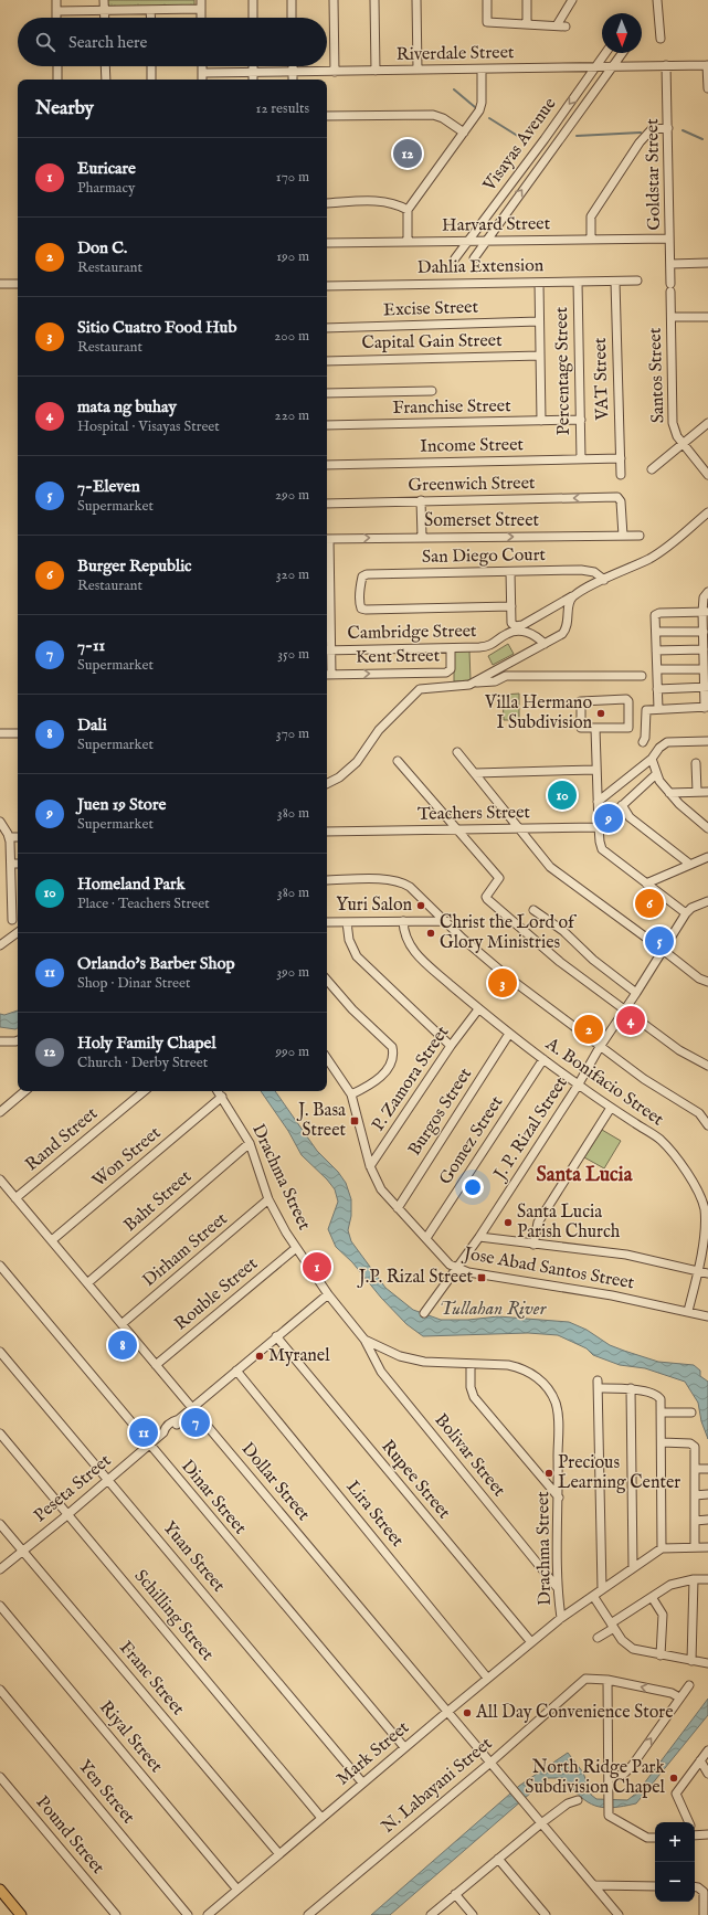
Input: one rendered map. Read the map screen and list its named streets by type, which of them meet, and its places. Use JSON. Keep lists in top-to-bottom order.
{
  "streets": {
    "street": [
      "Riverdale Street",
      "Visayas Avenue",
      "Goldstar Street",
      "Harvard Street",
      "Dahlia Extension",
      "Excise Street",
      "Capital Gain Street",
      "Percentage Street",
      "Santos Street",
      "VAT Street",
      "Franchise Street",
      "Income Street",
      "Greenwich Street",
      "Somerset Street",
      "San Diego Court",
      "Cambridge Street",
      "Kent Street",
      "Teachers Street",
      "P. Zamora Street",
      "A. Bonifacio Street",
      "Burgos Street",
      "J. P. Rizal Street",
      "Rand Street",
      "Gomez Street",
      "Won Street",
      "Drachma Street",
      "Baht Street",
      "Dirham Street",
      "Jose Abad Santos Street",
      "Rouble Street",
      "Bolivar Street",
      "Rupee Street",
      "Dollar Street",
      "Peseta Street",
      "Dinar Street",
      "Lira Street",
      "Yuan Street",
      "Schilling Street",
      "Franc Street",
      "Riyal Street",
      "Mark Street",
      "N. Labayani Street",
      "Yen Street",
      "Pound Street"
    ]
  },
  "crossings": [
    ["Riverdale Street", "Visayas Avenue"],
    ["Riverdale Street", "Goldstar Street"],
    ["Visayas Avenue", "Harvard Street"],
    ["Goldstar Street", "Harvard Street"],
    ["Goldstar Street", "Santos Street"],
    ["Dahlia Extension", "Percentage Street"],
    ["Dahlia Extension", "VAT Street"],
    ["Percentage Street", "Franchise Street"],
    ["Percentage Street", "Income Street"],
    ["VAT Street", "Income Street"],
    ["Greenwich Street", "Somerset Street"],
    ["Cambridge Street", "Kent Street"],
    ["P. Zamora Street", "A. Bonifacio Street"],
    ["P. Zamora Street", "Jose Abad Santos Street"],
    ["A. Bonifacio Street", "Burgos Street"],
    ["A. Bonifacio Street", "J. P. Rizal Street"],
    ["A. Bonifacio Street", "Gomez Street"],
    ["A. Bonifacio Street", "Jose Abad Santos Street"],
    ["Burgos Street", "Jose Abad Santos Street"],
    ["J. P. Rizal Street", "Jose Abad Santos Street"],
    ["Rand Street", "Dollar Street"],
    ["Gomez Street", "Jose Abad Santos Street"],
    ["Won Street", "Drachma Street"],
    ["Won Street", "Dollar Street"],
    ["Drachma Street", "Baht Street"],
    ["Drachma Street", "Dirham Street"],
    ["Drachma Street", "Rouble Street"],
    ["Drachma Street", "Bolivar Street"],
    ["Drachma Street", "Peseta Street"],
    ["Drachma Street", "Mark Street"],
    ["Baht Street", "Dollar Street"],
    ["Dirham Street", "Dollar Street"],
    ["Rouble Street", "Dollar Street"],
    ["Rupee Street", "Peseta Street"],
    ["Rupee Street", "Mark Street"],
    ["Dollar Street", "Peseta Street"],
    ["Dollar Street", "Mark Street"],
    ["Dollar Street", "N. Labayani Street"],
    ["Peseta Street", "Dinar Street"],
    ["Peseta Street", "Lira Street"],
    ["Peseta Street", "Yuan Street"],
    ["Peseta Street", "Schilling Street"],
    ["Peseta Street", "Franc Street"],
    ["Dinar Street", "Mark Street"],
    ["Lira Street", "Mark Street"],
    ["Yuan Street", "Mark Street"],
    ["Schilling Street", "Mark Street"],
    ["Franc Street", "Mark Street"],
    ["Riyal Street", "Mark Street"]
  ],
  "one_way": ["Greenwich Street", "Somerset Street"],
  "districts": ["Santa Lucia"],
  "water": ["Tullahan River"],
  "places": {
    "other": [
      "Villa Hermano I Subdivision",
      "Yuri Salon",
      "Christ the Lord of Glory Ministries",
      "Santa Lucia Parish Church",
      "Myranel",
      "Precious Learning Center",
      "All Day Convenience Store",
      "North Ridge Park Subdivision Chapel"
    ],
    "transit": ["J. Basa Street", "J.P. Rizal Street"]
  },
  "north": "bottom",
  "page": {
    "search": "Search here",
    "heading": ["Nearby", "12 results"],
    "pins": [
      "12",
      "10",
      "9",
      "6",
      "5",
      "3",
      "4",
      "2",
      "1",
      "8",
      "7",
      "11"
    ],
    "list": [
      {
        "mark": "1",
        "name": "Euricare",
        "note": "Pharmacy",
        "value": "170 m"
      },
      {
        "mark": "2",
        "name": "Don C.",
        "note": "Restaurant",
        "value": "190 m"
      },
      {
        "mark": "3",
        "name": "Sitio Cuatro Food Hub",
        "note": "Restaurant",
        "value": "200 m"
      },
      {
        "mark": "4",
        "name": "mata ng buhay",
        "note": "Hospital · Visayas Street",
        "value": "220 m"
      },
      {
        "mark": "5",
        "name": "7-Eleven",
        "note": "Supermarket",
        "value": "290 m"
      },
      {
        "mark": "6",
        "name": "Burger Republic",
        "note": "Restaurant",
        "value": "320 m"
      },
      {
        "mark": "7",
        "name": "7-11",
        "note": "Supermarket",
        "value": "350 m"
      },
      {
        "mark": "8",
        "name": "Dali",
        "note": "Supermarket",
        "value": "370 m"
      },
      {
        "mark": "9",
        "name": "Juen 19 Store",
        "note": "Supermarket",
        "value": "380 m"
      },
      {
        "mark": "10",
        "name": "Homeland Park",
        "note": "Place · Teachers Street",
        "value": "380 m"
      },
      {
        "mark": "11",
        "name": "Orlando's Barber Shop",
        "note": "Shop · Dinar Street",
        "value": "390 m"
      },
      {
        "mark": "12",
        "name": "Holy Family Chapel",
        "note": "Church · Derby Street",
        "value": "990 m"
      }
    ],
    "map_buttons": ["+", "−"]
  }
}
